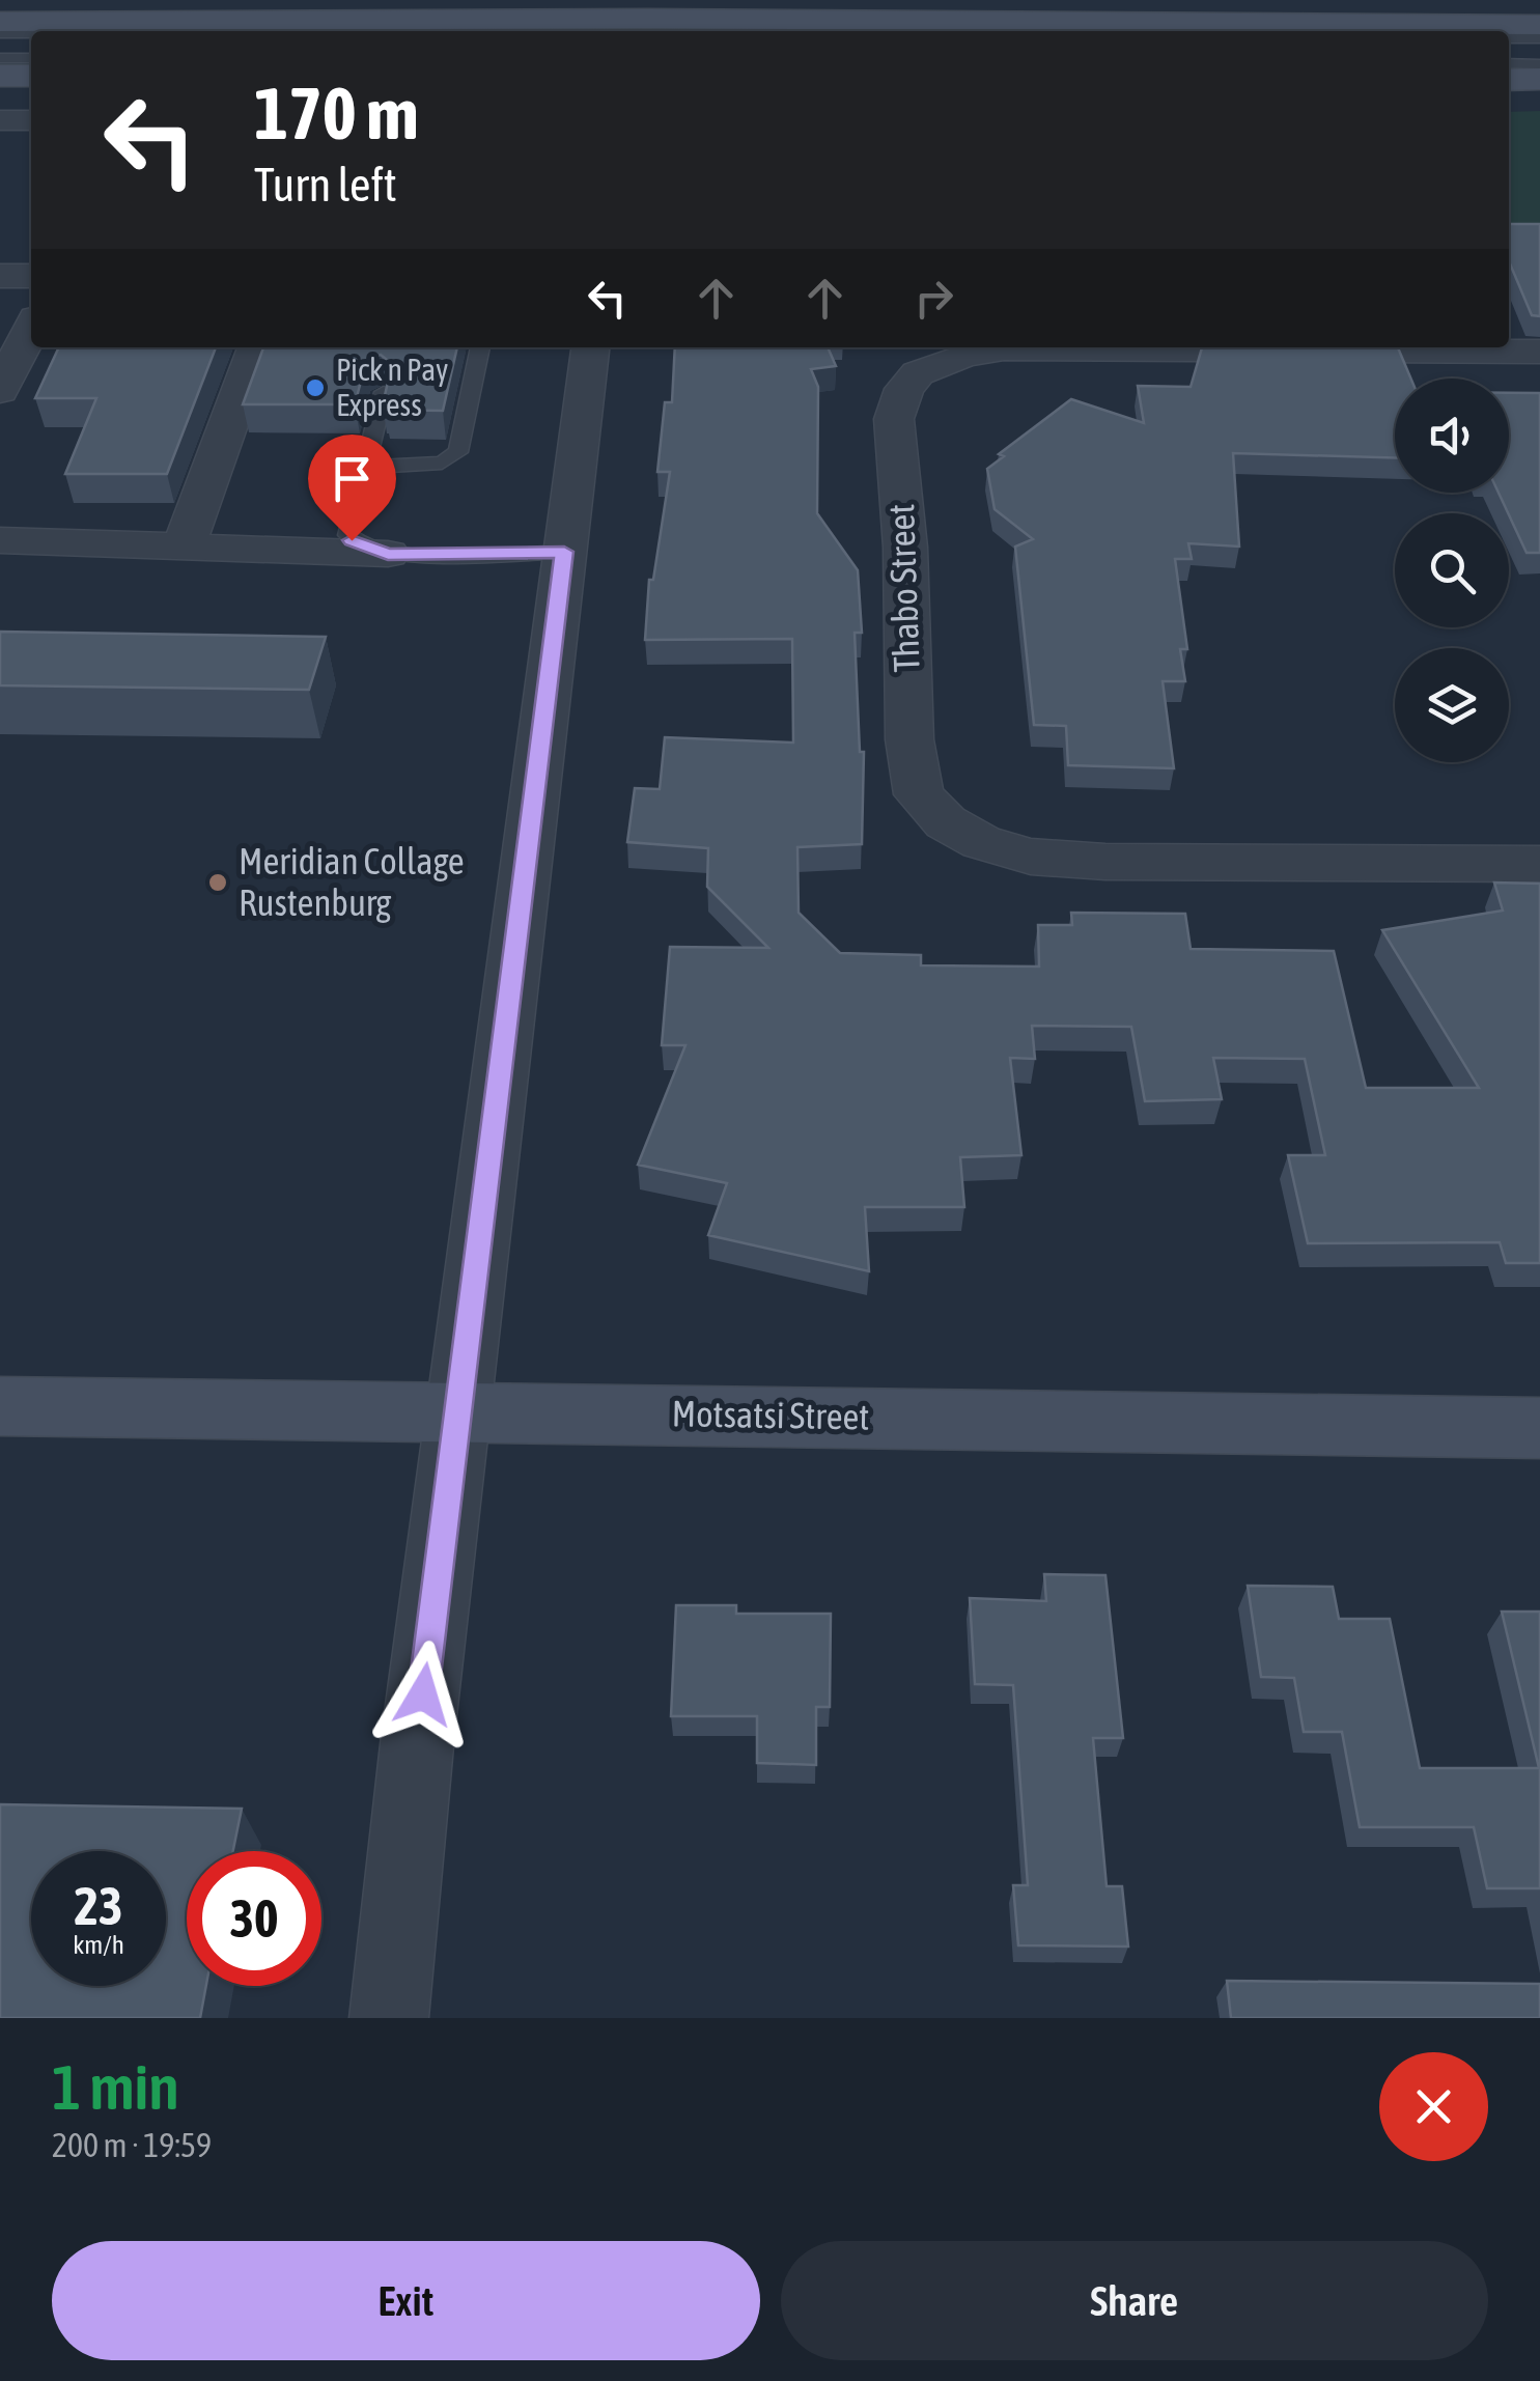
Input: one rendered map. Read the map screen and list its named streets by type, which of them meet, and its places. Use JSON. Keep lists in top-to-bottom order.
{
  "streets": {
    "main road": ["Motsatsi Street"],
    "street": ["Thabo Street"]
  },
  "places": ["Pick n Pay Express", "Meridian Collage Rustenburg"],
  "page": {
    "turn": ["170 m", "Turn left"],
    "speed": "23 km/h",
    "limit": "30",
    "heading": ["1 min", "200 m · 19:59"],
    "buttons": ["Exit", "Share"]
  }
}
